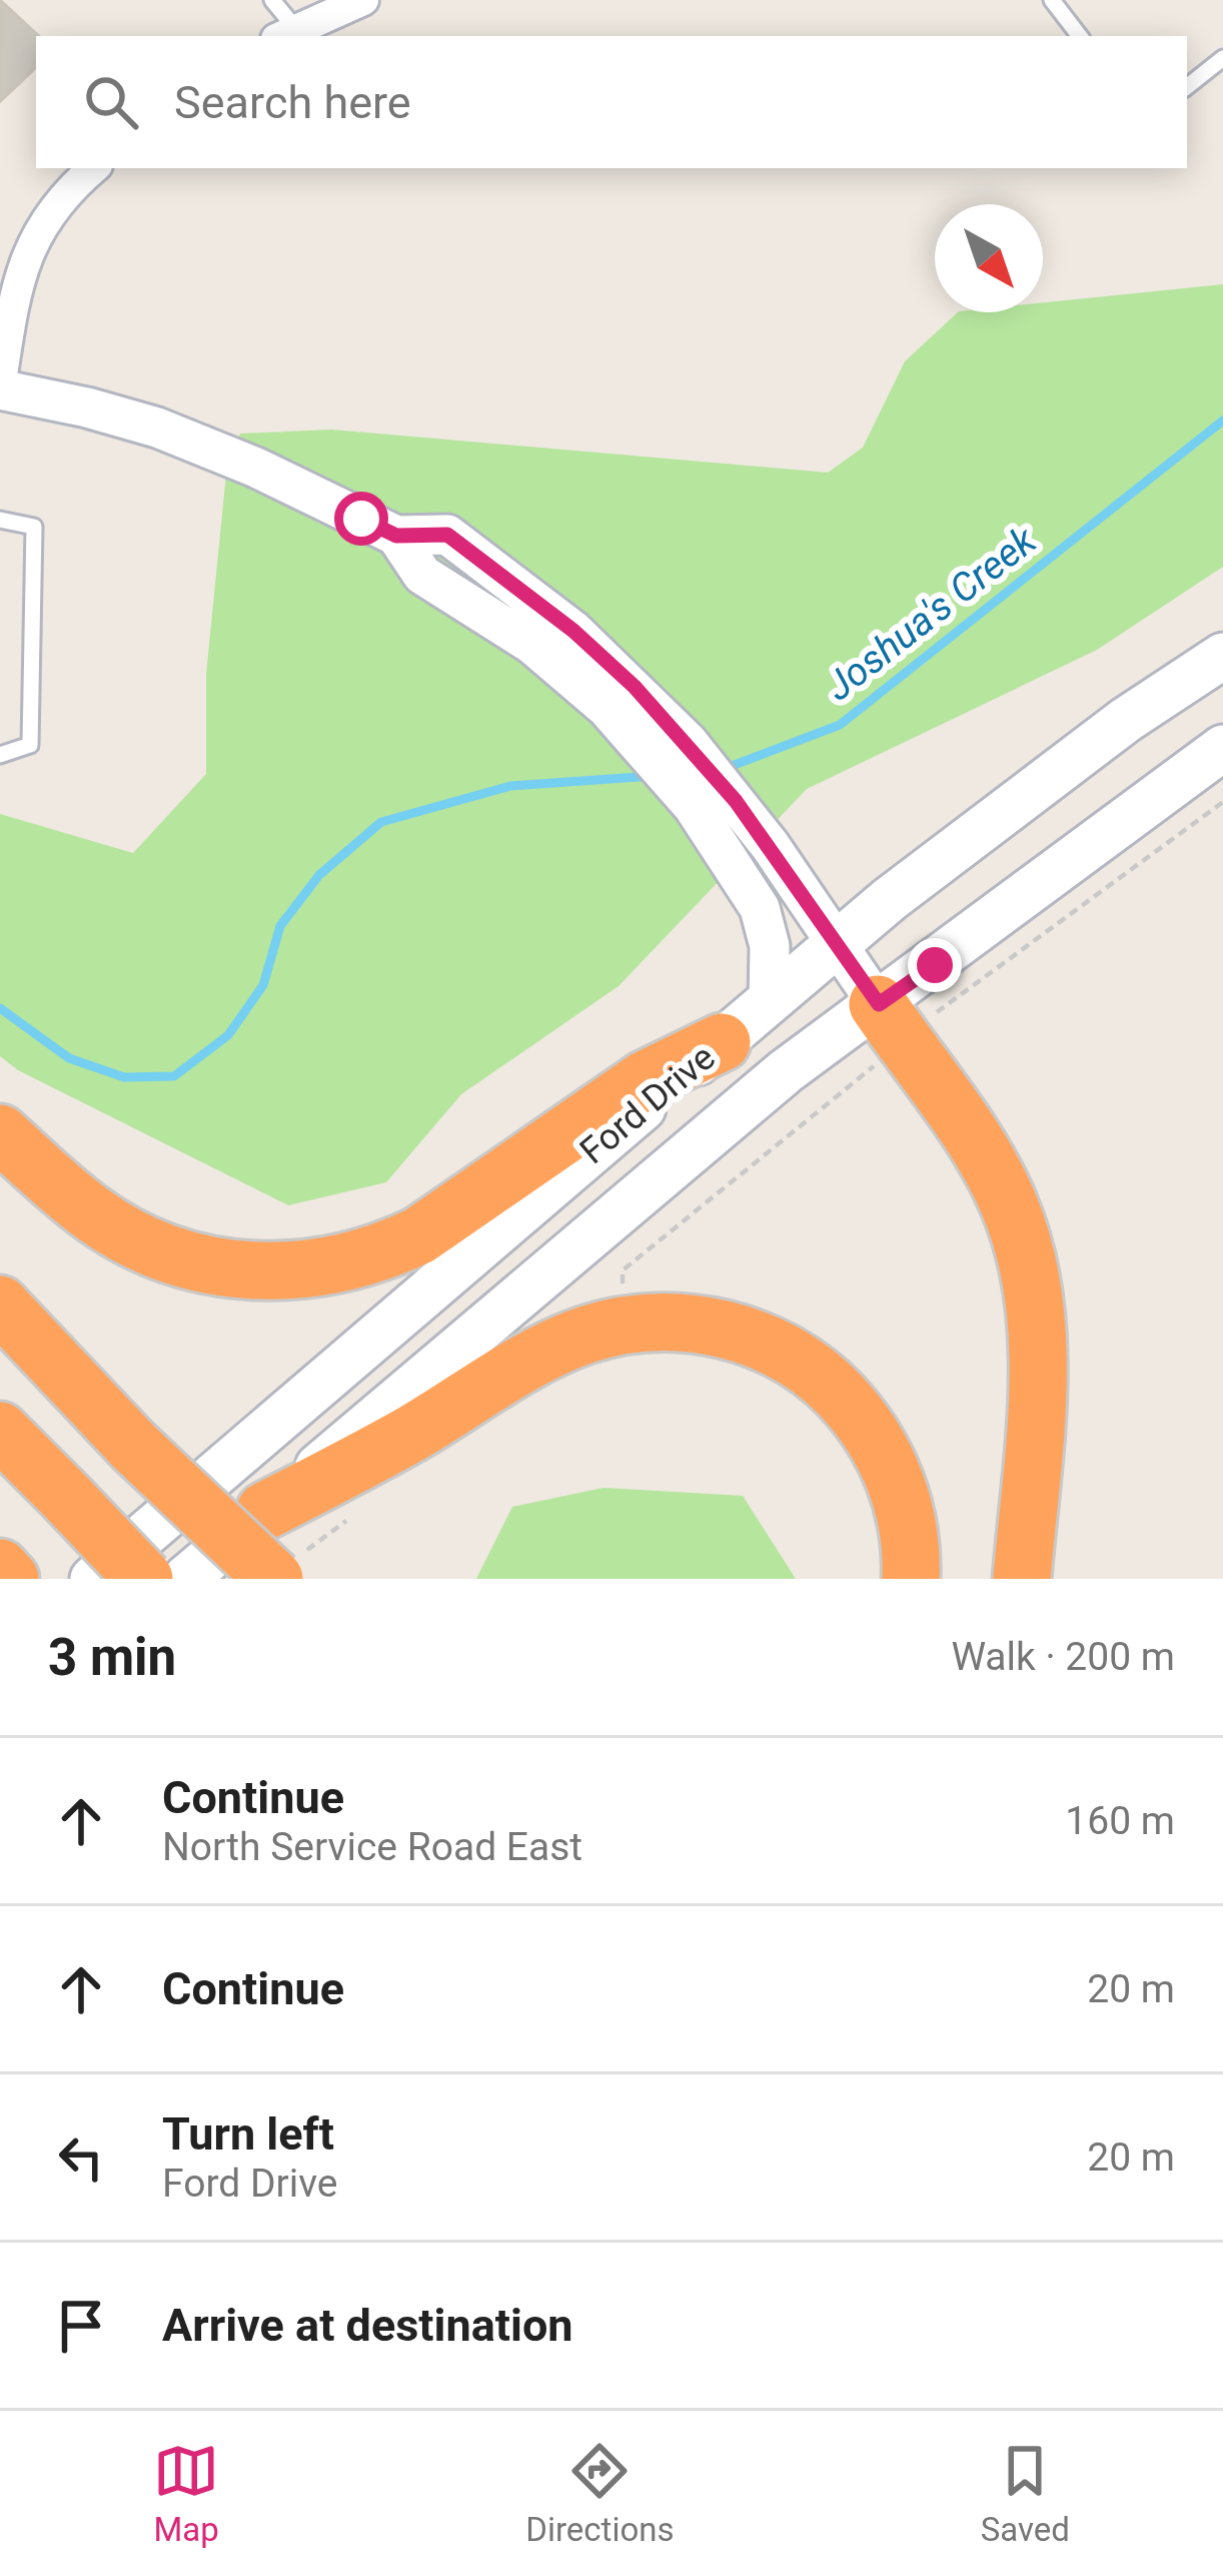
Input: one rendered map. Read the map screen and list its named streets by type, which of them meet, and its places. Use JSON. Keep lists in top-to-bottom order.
{
  "streets": {
    "main road": ["Ford Drive"]
  },
  "water": ["Joshua's Creek"],
  "north": "bottom right",
  "page": {
    "search": "Search here",
    "heading": ["3 min", "Walk · 200 m"],
    "list": [
      ["Continue", "North Service Road East", "160 m"],
      ["Continue", "20 m"],
      ["Turn left", "Ford Drive", "20 m"],
      "Arrive at destination"
    ],
    "nav": ["Map", "Directions", "Saved"]
  }
}
